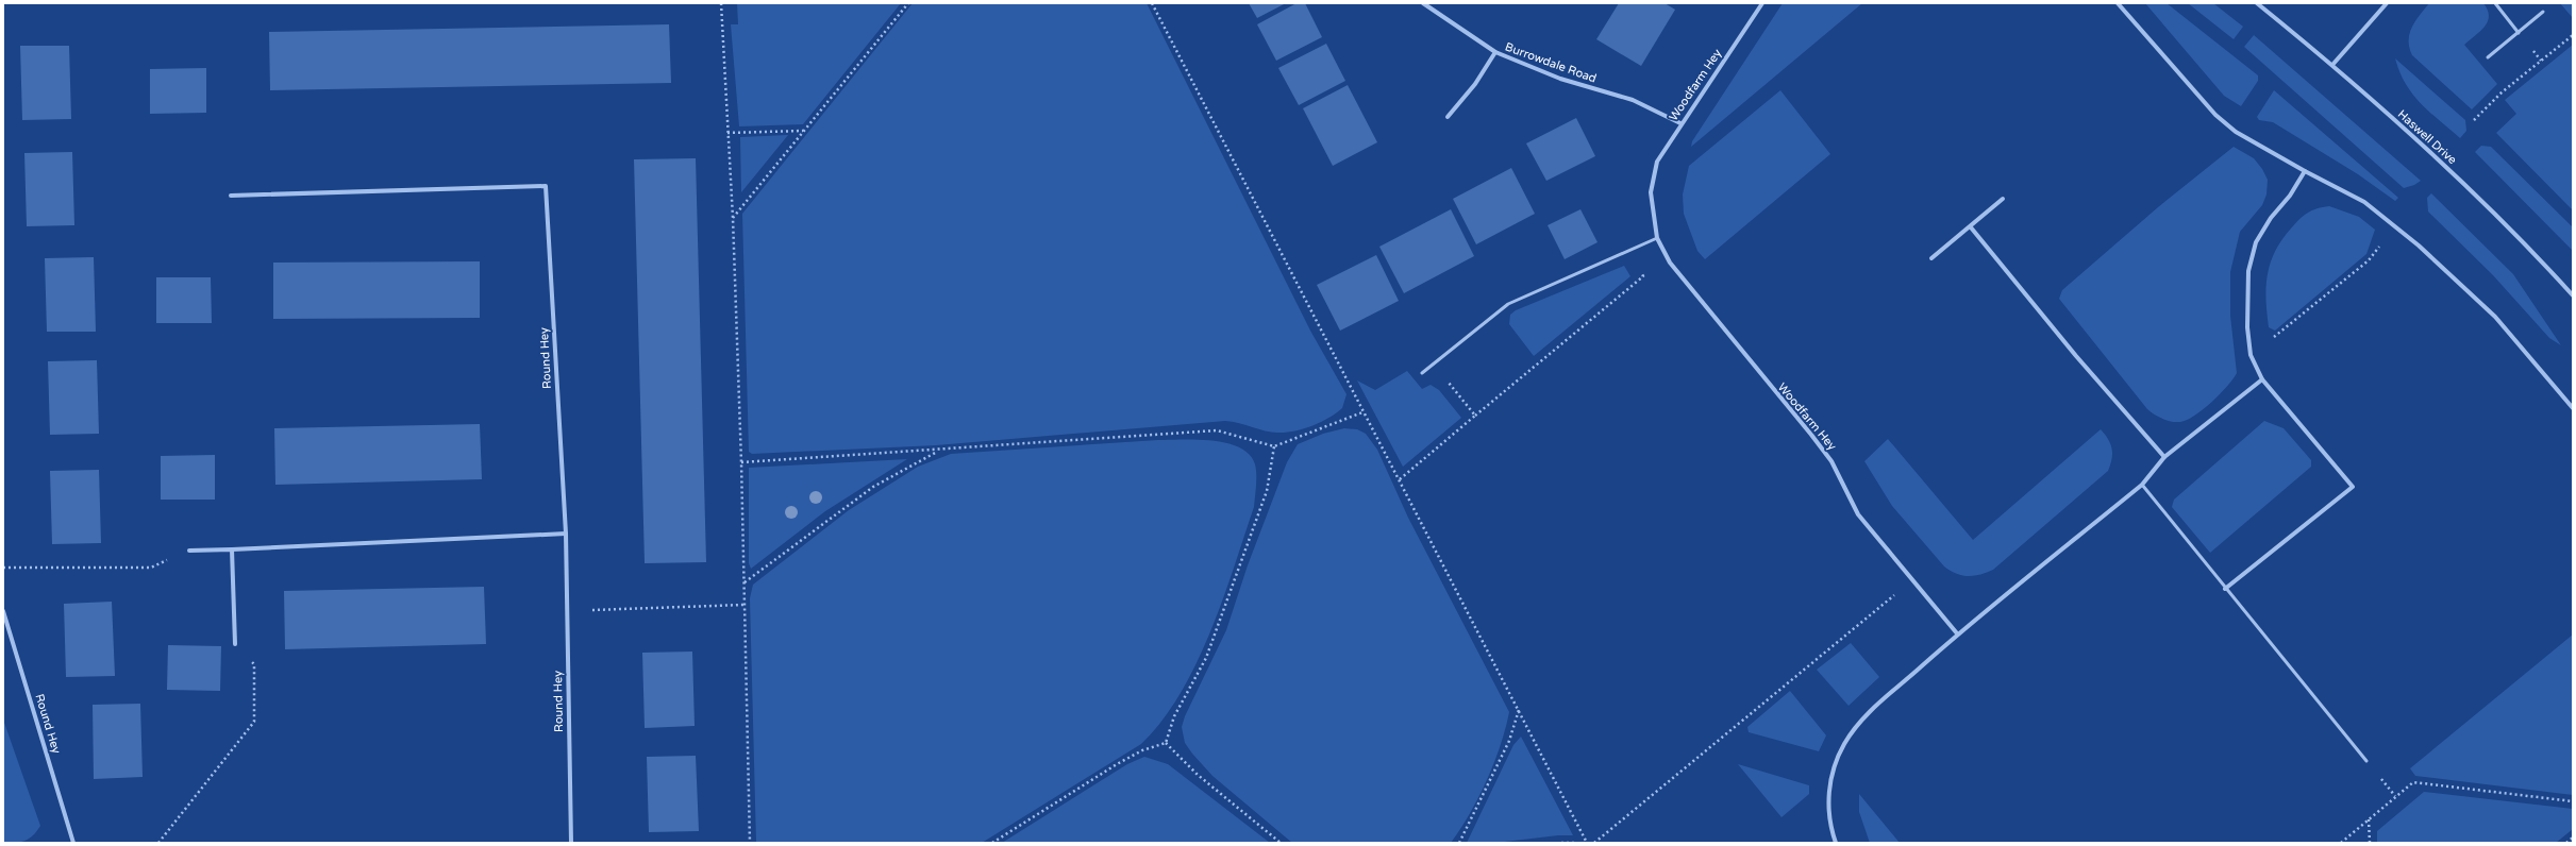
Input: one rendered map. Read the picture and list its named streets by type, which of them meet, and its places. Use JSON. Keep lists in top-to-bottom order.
{
  "streets": {
    "street": [
      "Burrowdale Road",
      "Woodfarm Hey",
      "Haswell Drive",
      "Round Hey"
    ]
  },
  "crossings": [
    ["Burrowdale Road", "Woodfarm Hey"]
  ]
}
